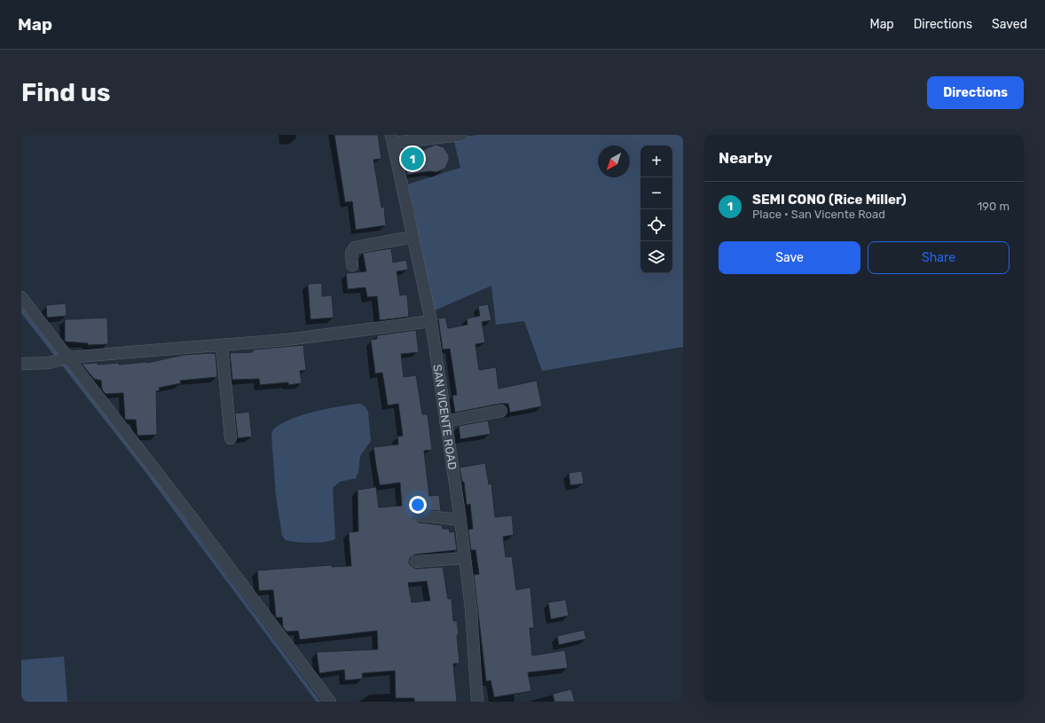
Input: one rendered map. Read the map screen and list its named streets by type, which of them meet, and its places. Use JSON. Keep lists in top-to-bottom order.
{
  "streets": {
    "street": ["SAN VICENTE ROAD"]
  },
  "north": "bottom left",
  "page": {
    "header": "Map",
    "nav": ["Map", "Directions", "Saved"],
    "buttons": [
      "Directions",
      ["Save", "Share"]
    ],
    "title": "Find us",
    "heading": "Nearby",
    "map_buttons": ["+", "−"],
    "pins": "1",
    "list": [
      {
        "mark": "1",
        "name": "SEMI CONO (Rice Miller)",
        "note": "Place · San Vicente Road",
        "value": "190 m"
      }
    ]
  }
}
